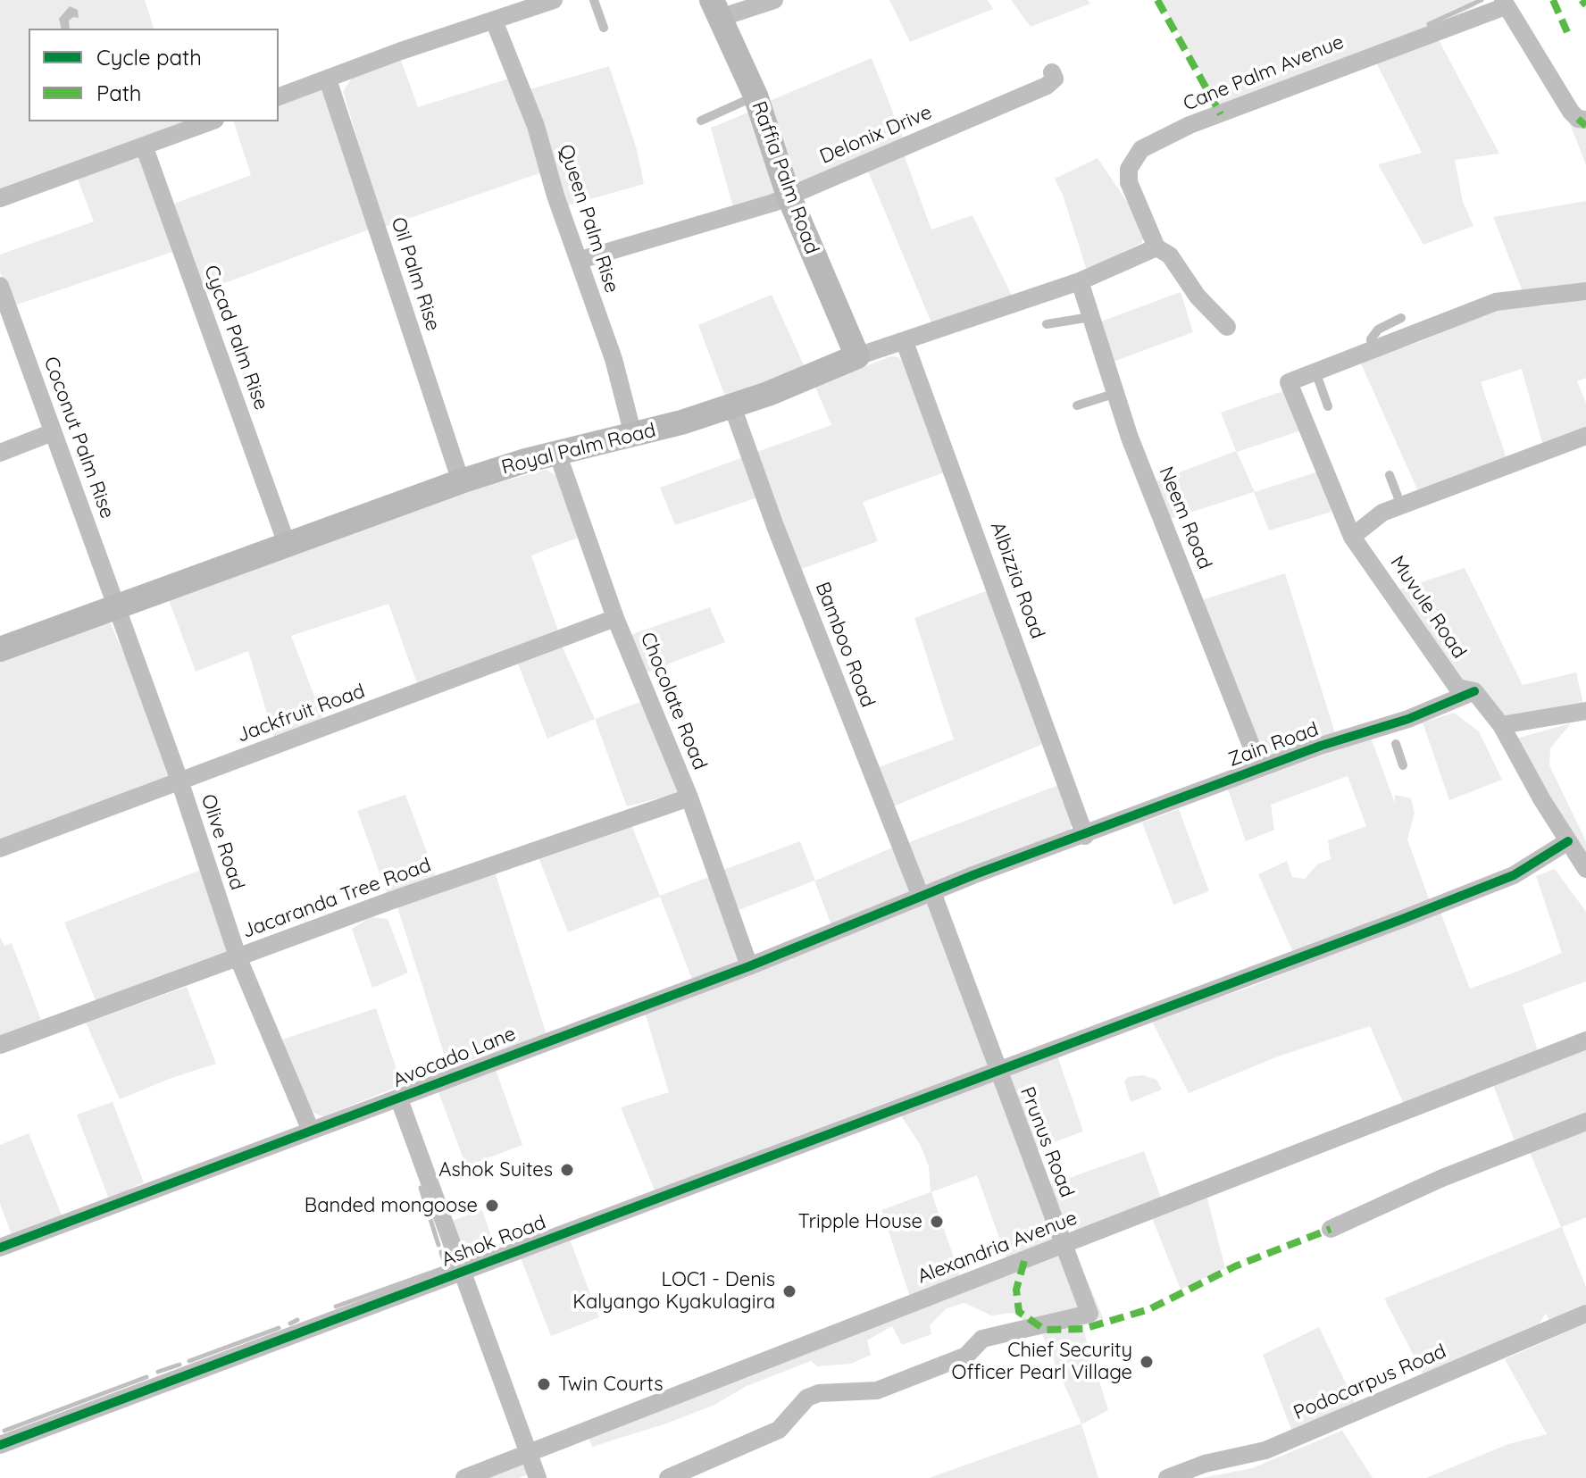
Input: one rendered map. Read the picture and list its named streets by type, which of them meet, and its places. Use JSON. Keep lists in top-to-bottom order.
{
  "streets": {
    "street": [
      "Cane Palm Avenue",
      "Delonix Drive",
      "Raffia Palm Road",
      "Queen Palm Rise",
      "Oil Palm Rise",
      "Cycad Palm Rise",
      "Coconut Palm Rise",
      "Royal Palm Road",
      "Neem Road",
      "Albizzia Road",
      "Muvule Road",
      "Bamboo Road",
      "Chocolate Road",
      "Jackfruit Road",
      "Zain Road",
      "Olive Road",
      "Jacaranda Tree Road",
      "Avocado Lane",
      "Prunus Road",
      "Ashok Road",
      "Alexandria Avenue",
      "Podocarpus Road"
    ]
  },
  "crossings": [
    ["Cane Palm Avenue", "Royal Palm Road"],
    ["Delonix Drive", "Raffia Palm Road"],
    ["Delonix Drive", "Queen Palm Rise"],
    ["Raffia Palm Road", "Royal Palm Road"],
    ["Queen Palm Rise", "Royal Palm Road"],
    ["Oil Palm Rise", "Royal Palm Road"],
    ["Cycad Palm Rise", "Royal Palm Road"],
    ["Coconut Palm Rise", "Royal Palm Road"],
    ["Coconut Palm Rise", "Olive Road"],
    ["Royal Palm Road", "Neem Road"],
    ["Royal Palm Road", "Albizzia Road"],
    ["Royal Palm Road", "Bamboo Road"],
    ["Royal Palm Road", "Chocolate Road"],
    ["Royal Palm Road", "Olive Road"],
    ["Neem Road", "Zain Road"],
    ["Albizzia Road", "Zain Road"],
    ["Muvule Road", "Zain Road"],
    ["Muvule Road", "Ashok Road"],
    ["Bamboo Road", "Zain Road"],
    ["Bamboo Road", "Avocado Lane"],
    ["Bamboo Road", "Prunus Road"],
    ["Chocolate Road", "Jackfruit Road"],
    ["Chocolate Road", "Jacaranda Tree Road"],
    ["Chocolate Road", "Avocado Lane"],
    ["Jackfruit Road", "Olive Road"],
    ["Zain Road", "Avocado Lane"],
    ["Zain Road", "Prunus Road"],
    ["Olive Road", "Jacaranda Tree Road"],
    ["Olive Road", "Avocado Lane"],
    ["Avocado Lane", "Prunus Road"],
    ["Prunus Road", "Ashok Road"],
    ["Prunus Road", "Alexandria Avenue"]
  ],
  "places": [
    "Ashok Suites",
    "Banded mongoose",
    "Tripple House",
    "LOC1 - Denis Kalyango Kyakulagira",
    "Chief Security Officer Pearl Village",
    "Twin Courts"
  ],
  "legend": ["Cycle path", "Path"]
}
